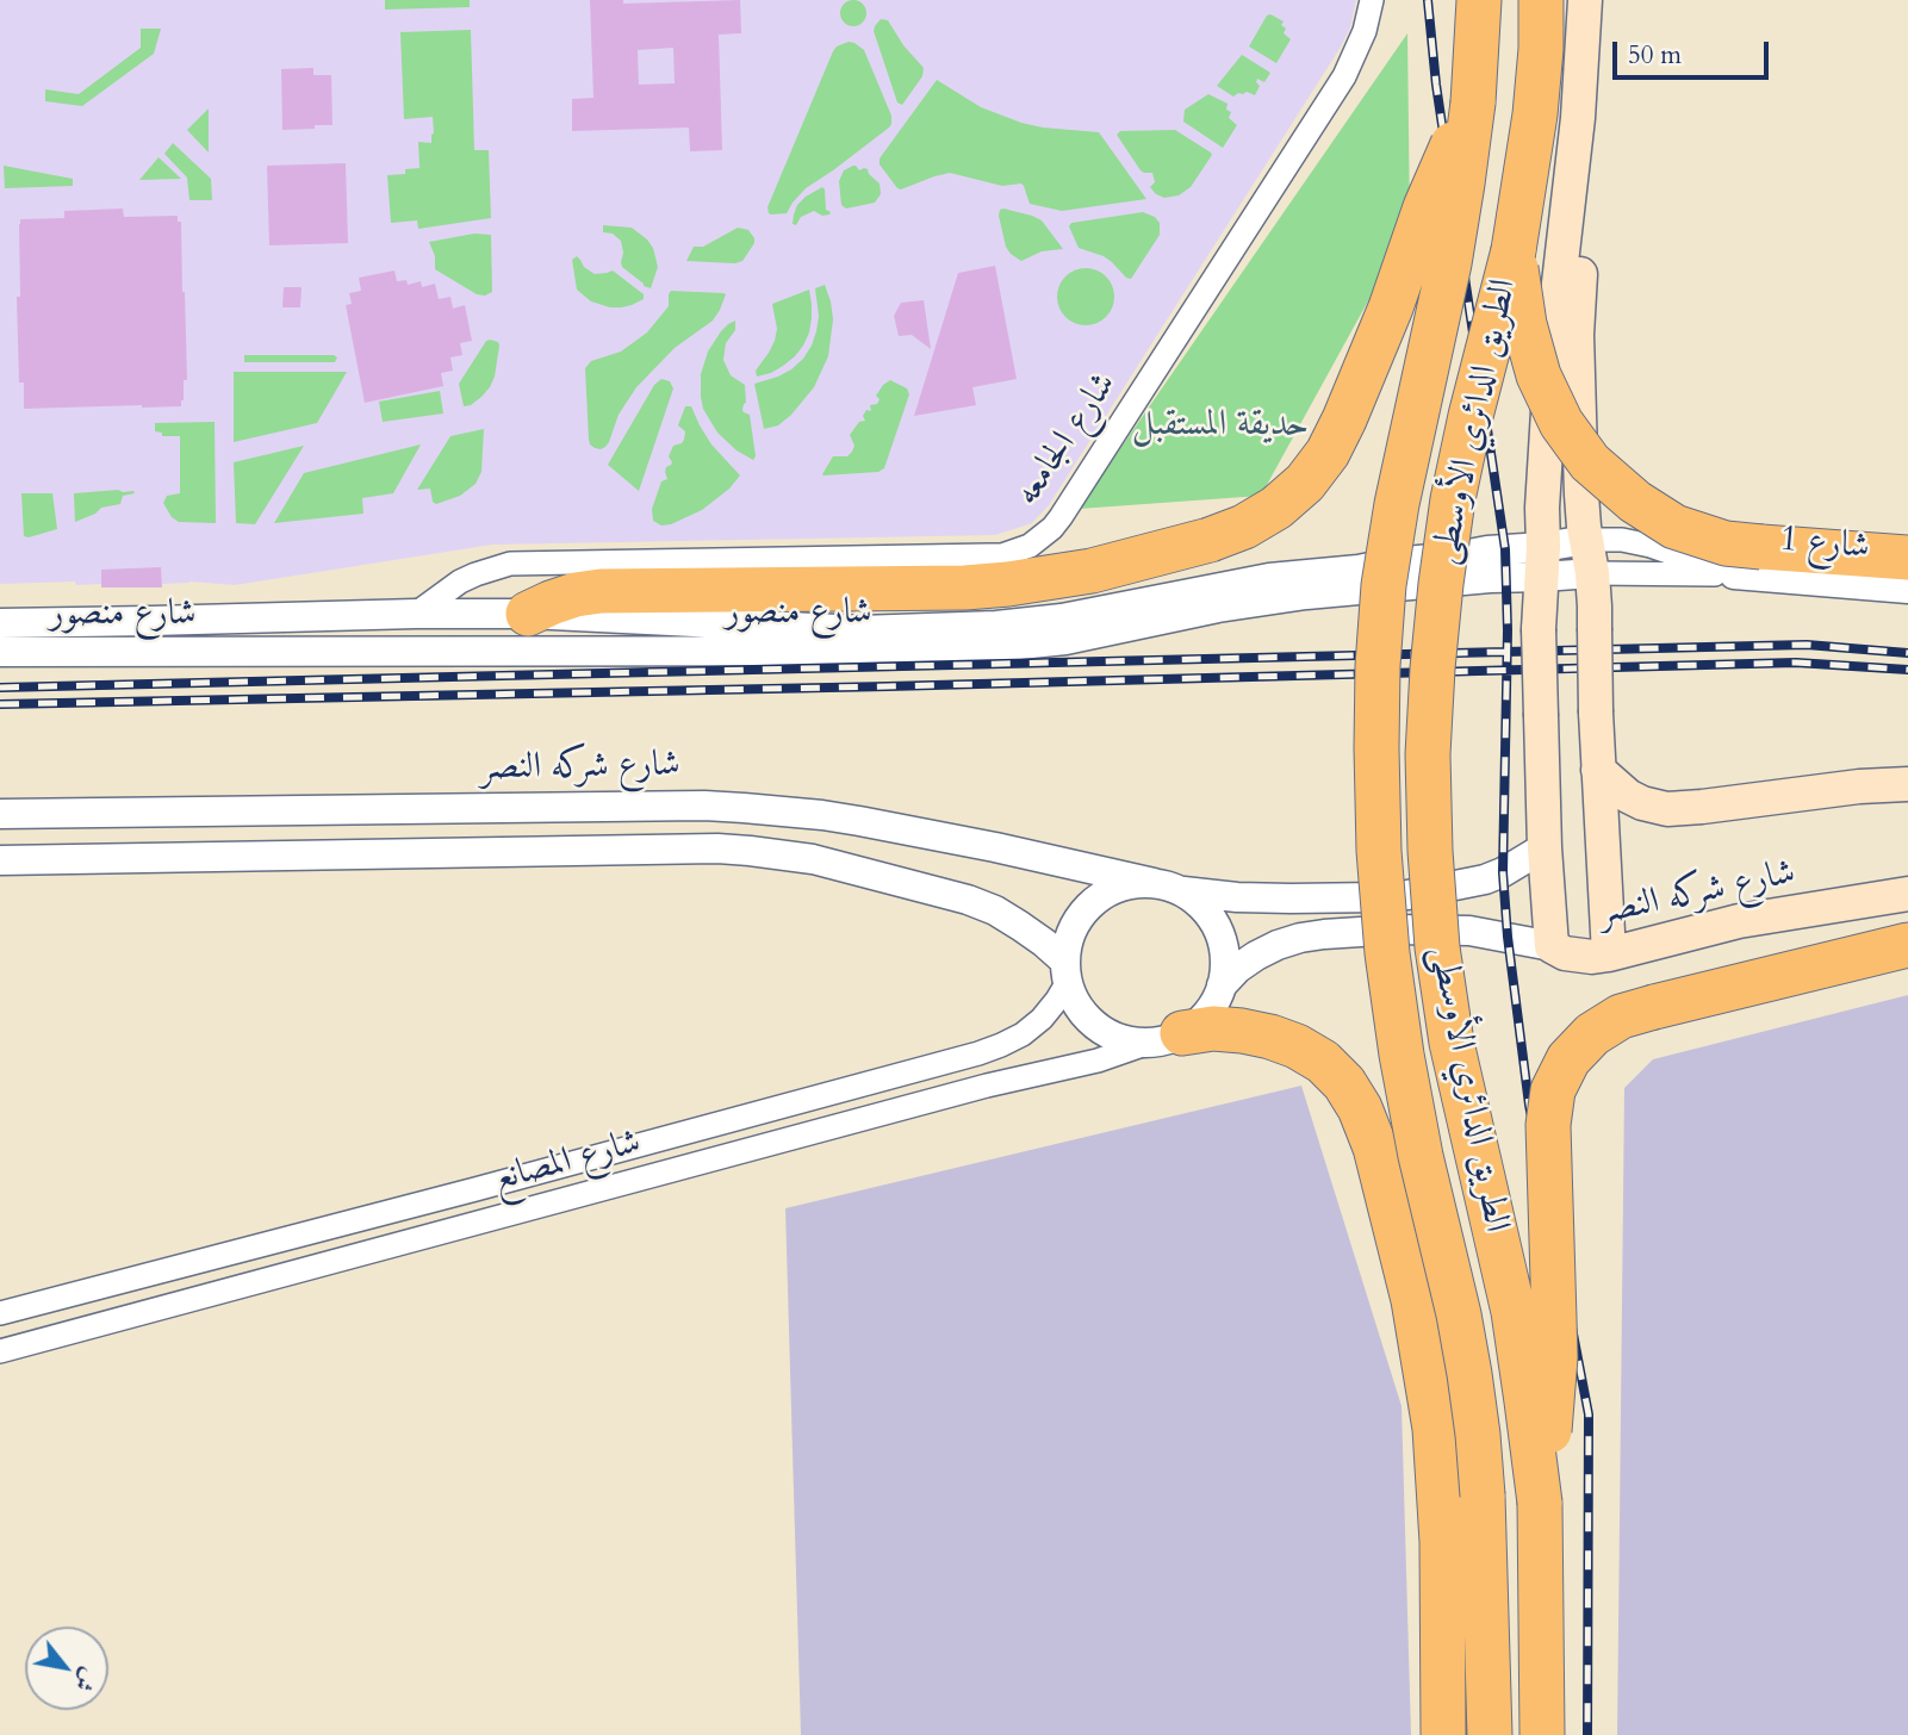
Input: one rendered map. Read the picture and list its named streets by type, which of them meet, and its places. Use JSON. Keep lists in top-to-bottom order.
{
  "streets": {
    "highway": ["الطريق الدائري الأوسطى"],
    "main road": ["شارع شركه النصر"],
    "street": [
      "شارع الجامعه",
      "شارع 1",
      "شارع منصور",
      "شارع المصانع"
    ]
  },
  "crossings": [
    ["شارع الجامعه", "شارع منصور"],
    ["شارع 1", "شارع منصور"],
    ["شارع شركه النصر", "شارع المصانع"]
  ],
  "parks": ["حديقة المستقبل"],
  "scale_bar": "50 m",
  "north": "bottom right"
}
